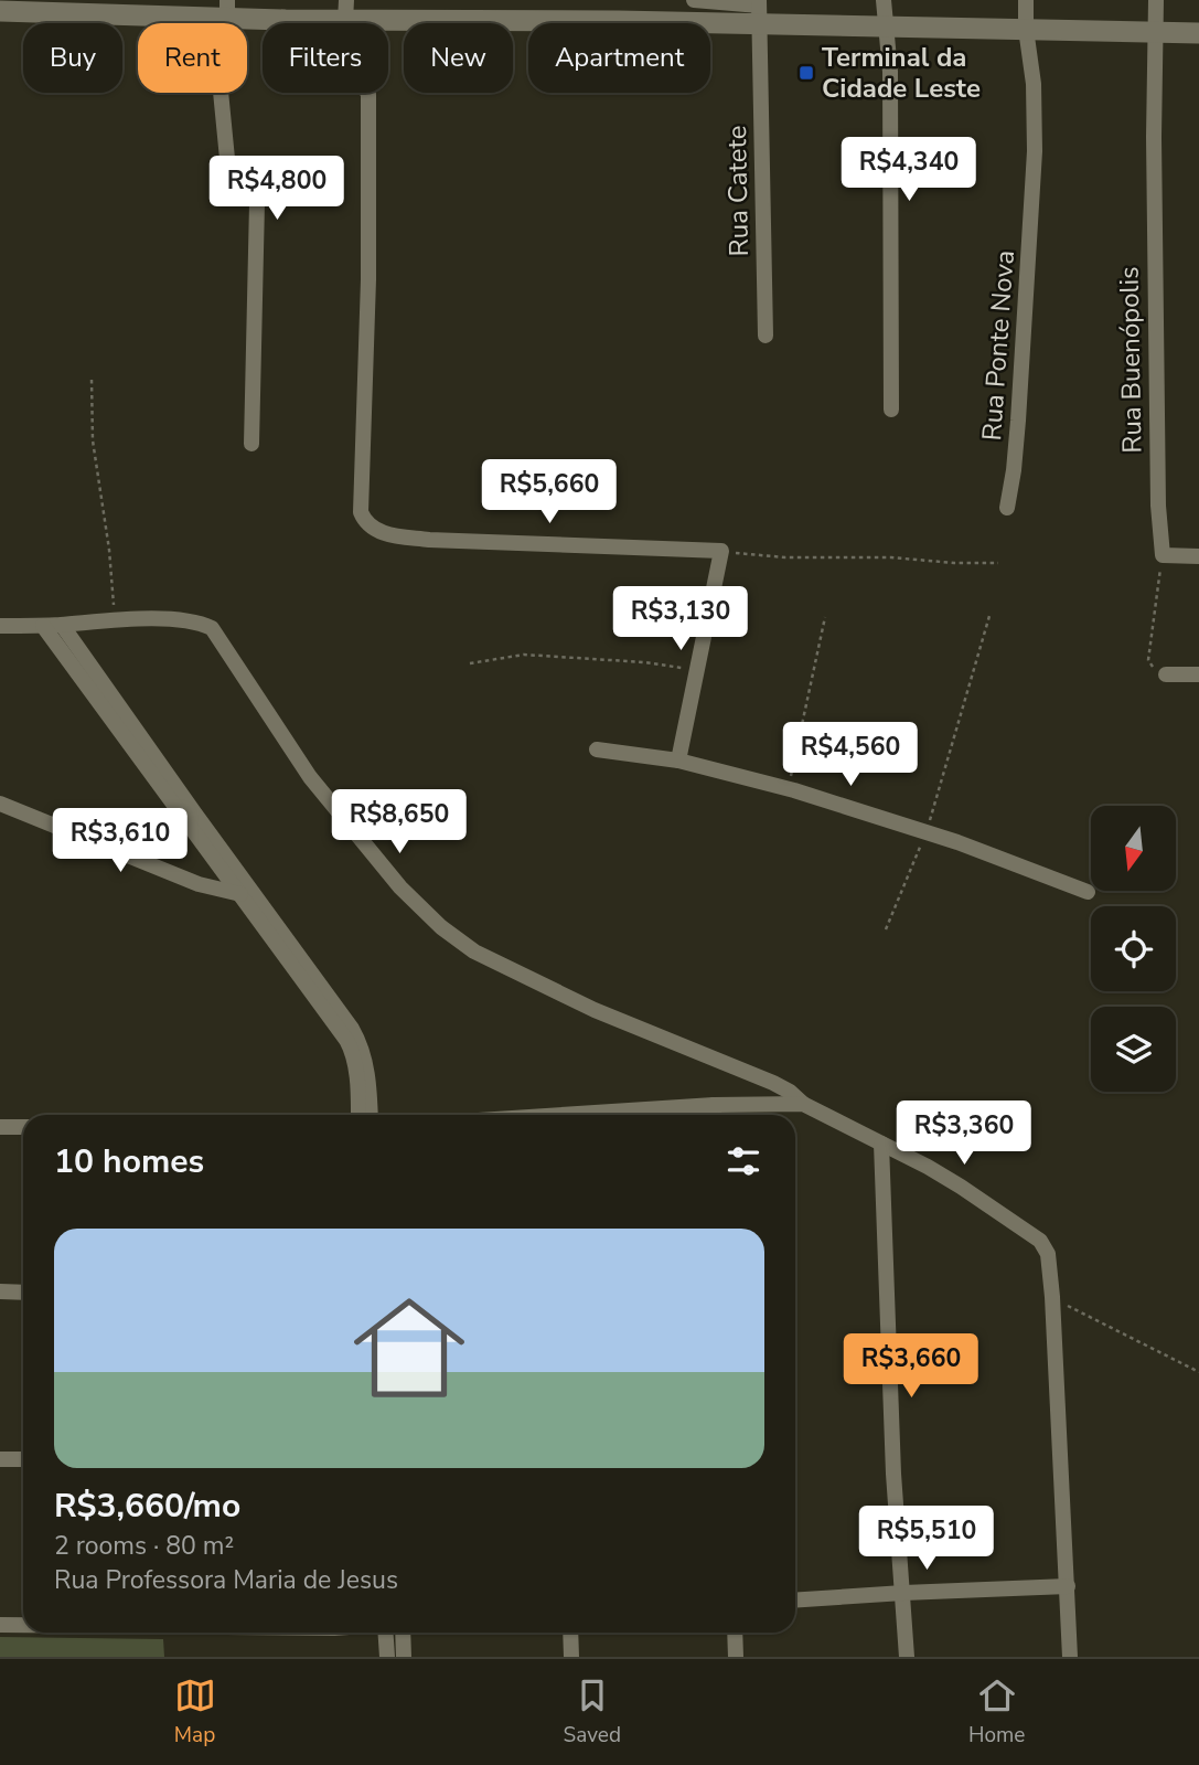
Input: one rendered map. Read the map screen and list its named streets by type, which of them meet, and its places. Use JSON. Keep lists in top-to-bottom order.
{
  "streets": {
    "street": ["Rua Catete", "Rua Ponte Nova", "Rua Buenópolis"]
  },
  "places": {
    "transit": ["Terminal da Cidade Leste"]
  },
  "north": "bottom",
  "page": {
    "chip": [
      "Buy",
      "Rent",
      "Filters",
      "New",
      "Apartment"
    ],
    "price": [
      "R$4,340",
      "R$4,800",
      "R$5,660",
      "R$3,130",
      "R$4,560",
      "R$8,650",
      "R$3,610",
      "R$3,360",
      "R$3,660",
      "R$5,510"
    ],
    "heading": "10 homes",
    "list": [
      {
        "name": "R$3,660/mo",
        "note": "2 rooms · 80 m² · Rua Professora Maria de Jesus"
      }
    ],
    "tabs": ["Map", "Saved", "Home"]
  }
}
